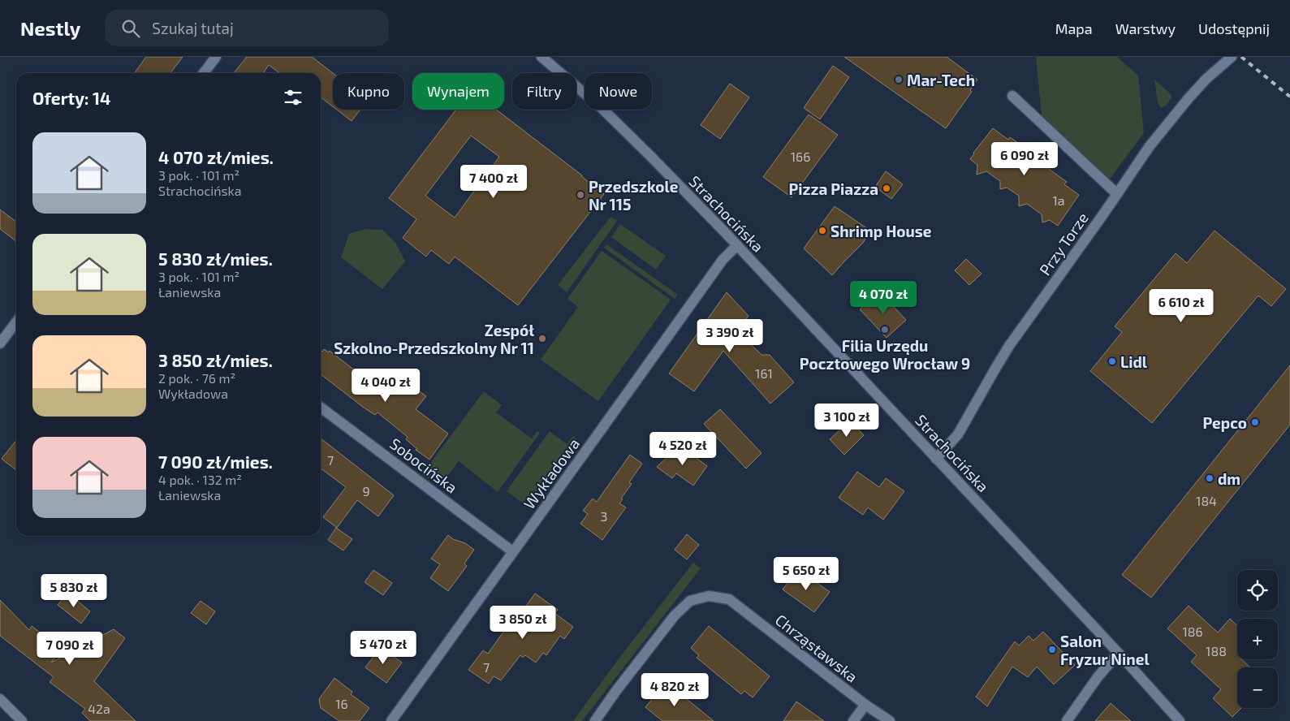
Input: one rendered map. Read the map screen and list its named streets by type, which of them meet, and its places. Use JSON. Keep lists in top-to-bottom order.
{
  "streets": {
    "street": [
      "Strachocińska",
      "Przy Torze",
      "Sobocińska",
      "Wykładowa",
      "Chrząstawska"
    ]
  },
  "crossings": [
    ["Strachocińska", "Przy Torze"],
    ["Strachocińska", "Wykładowa"],
    ["Sobocińska", "Wykładowa"]
  ],
  "places": [
    "Mar-Tech",
    "Pizza Piazza",
    "Przedszkole Nr 115",
    "Shrimp House",
    "Filia Urzędu Pocztowego Wrocław 9",
    "Zespół Szkolno-Przedszkolny Nr 11",
    "Lidl",
    "Pepco",
    "dm",
    "Salon Fryzur Ninel"
  ],
  "house_numbers": [
    "166",
    "1a",
    "161",
    "7",
    "9",
    "184",
    "3",
    "186",
    "188",
    "7",
    "16",
    "42a"
  ],
  "page": {
    "header": "Nestly",
    "search": "Szukaj tutaj",
    "nav": ["Mapa", "Warstwy", "Udostępnij"],
    "chip": [
      "Kupno",
      "Wynajem",
      "Filtry",
      "Nowe"
    ],
    "heading": "Oferty: 14",
    "list": [
      {
        "name": "4 070 zł/mies.",
        "note": "3 pok. · 101 m² · Strachocińska"
      },
      {
        "name": "5 830 zł/mies.",
        "note": "3 pok. · 101 m² · Łaniewska"
      },
      {
        "name": "3 850 zł/mies.",
        "note": "2 pok. · 76 m² · Wykładowa"
      },
      {
        "name": "7 090 zł/mies.",
        "note": "4 pok. · 132 m² · Łaniewska"
      }
    ],
    "price": [
      "6 090 zł",
      "7 400 zł",
      "4 070 zł",
      "6 610 zł",
      "3 390 zł",
      "4 040 zł",
      "3 100 zł",
      "4 520 zł",
      "5 650 zł",
      "5 830 zł",
      "3 850 zł",
      "5 470 zł",
      "7 090 zł",
      "4 820 zł"
    ],
    "map_buttons": ["+", "−"]
  }
}
